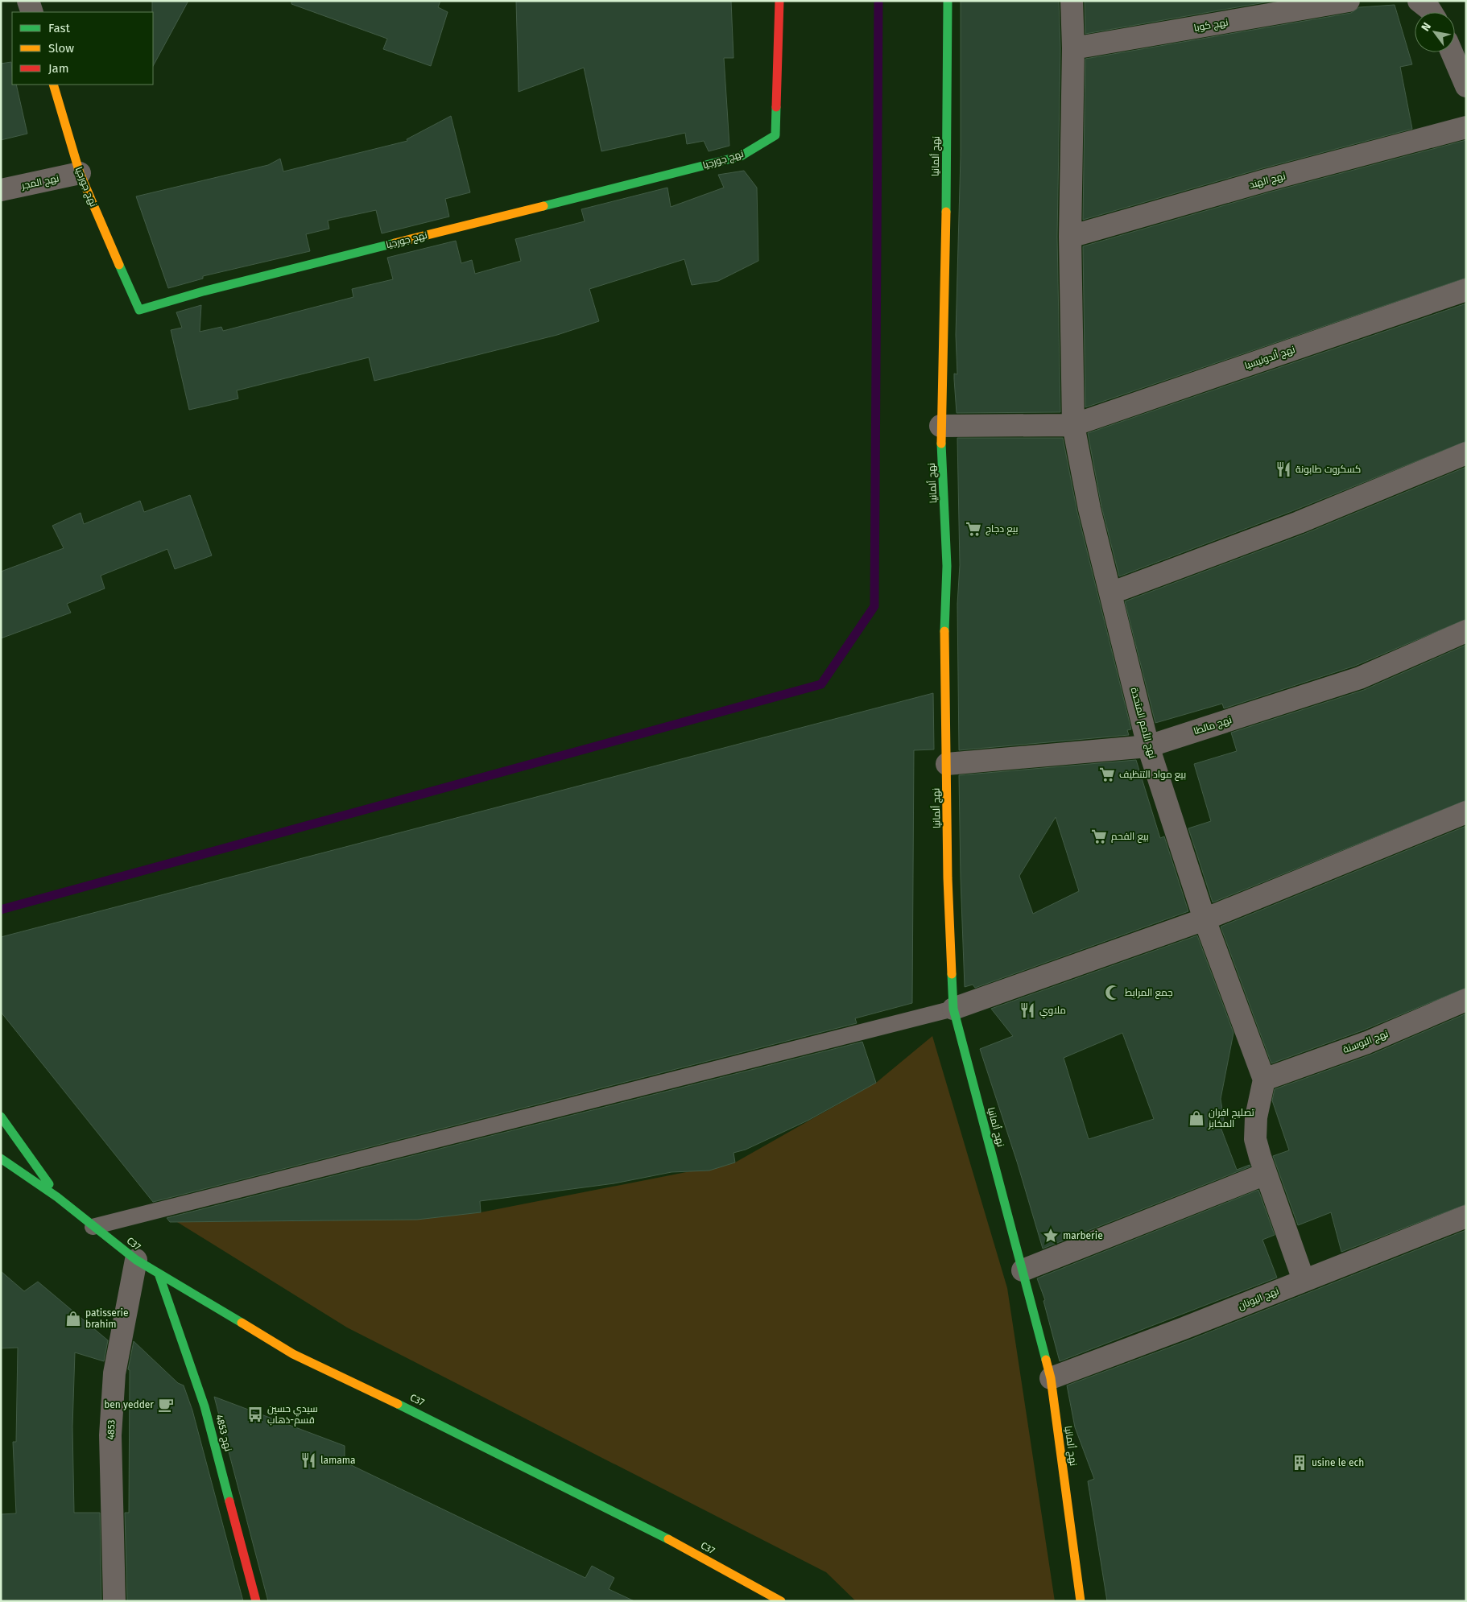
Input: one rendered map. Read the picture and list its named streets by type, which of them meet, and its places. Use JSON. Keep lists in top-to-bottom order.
{
  "streets": {
    "street": [
      "نهج كوبا",
      "نهج ألمانيا",
      "نهج جورجيا",
      "نهج الهند",
      "نهج المجر",
      "نهج أندونيسيا",
      "نهج الأمم المتحدة",
      "نهج مالطا",
      "نهج البوسنة",
      "C37",
      "نهج اليونان",
      "4853",
      "نهج 4853"
    ]
  },
  "crossings": [
    ["نهج كوبا", "نهج الأمم المتحدة"],
    ["نهج ألمانيا", "نهج أندونيسيا"],
    ["نهج ألمانيا", "نهج مالطا"],
    ["نهج ألمانيا", "نهج اليونان"],
    ["نهج جورجيا", "نهج المجر"],
    ["نهج الهند", "نهج الأمم المتحدة"],
    ["نهج أندونيسيا", "نهج الأمم المتحدة"],
    ["نهج الأمم المتحدة", "نهج مالطا"],
    ["نهج الأمم المتحدة", "نهج البوسنة"],
    ["C37", "4853"],
    ["C37", "نهج 4853"]
  ],
  "places": {
    "restaurant": ["كسكروت طابونة", "ملاوي", "lamama"],
    "supermarket": ["بيع دجاج", "بيع مواد التنظيف", "بيع الفحم"],
    "mosque": ["جمع المرابط"],
    "shop": ["تصليح افران المخابز", "patisserie brahim"],
    "place": ["marberie"],
    "cafe": ["ben yedder"],
    "bus stop": ["سيدي حسين قسم-ذهاب"],
    "building": ["usine le ech"]
  },
  "legend": ["Fast", "Slow", "Jam"],
  "north": "top left"
}
